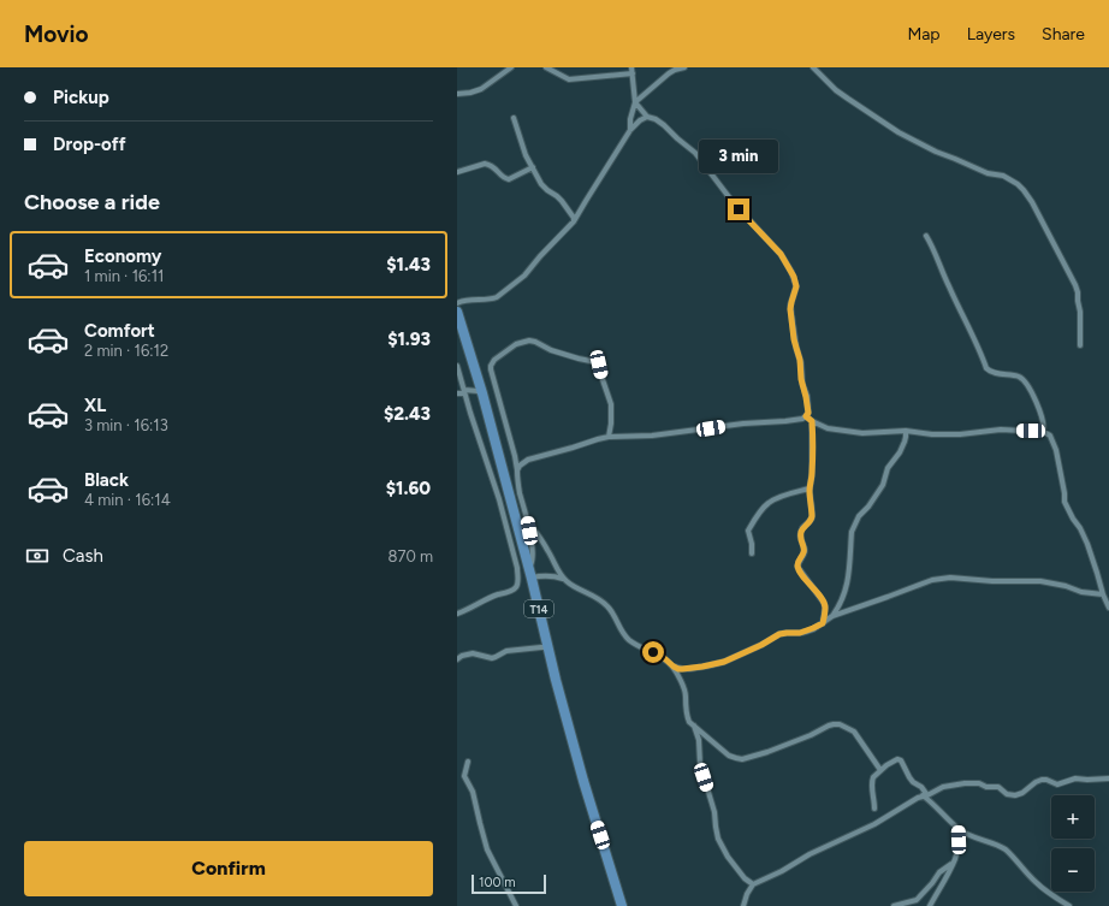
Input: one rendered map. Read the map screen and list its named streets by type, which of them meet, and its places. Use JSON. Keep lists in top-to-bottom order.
{
  "streets": {
    "highway": ["T14"]
  },
  "scale_bar": "100 m",
  "page": {
    "header": "Movio",
    "nav": ["Map", "Layers", "Share"],
    "banner": ["Pickup", "Drop-off"],
    "bubble": "3 min",
    "heading": "Choose a ride",
    "list": [
      {
        "name": "Economy",
        "note": "1 min · 16:11",
        "value": "$1.43"
      },
      {
        "name": "Comfort",
        "note": "2 min · 16:12",
        "value": "$1.93"
      },
      {
        "name": "XL",
        "note": "3 min · 16:13",
        "value": "$2.43"
      },
      {
        "name": "Black",
        "note": "4 min · 16:14",
        "value": "$1.60"
      }
    ],
    "pay": ["Cash", "870 m"],
    "map_buttons": ["+", "−"],
    "buttons": "Confirm",
    "scale": "100 m"
  }
}
